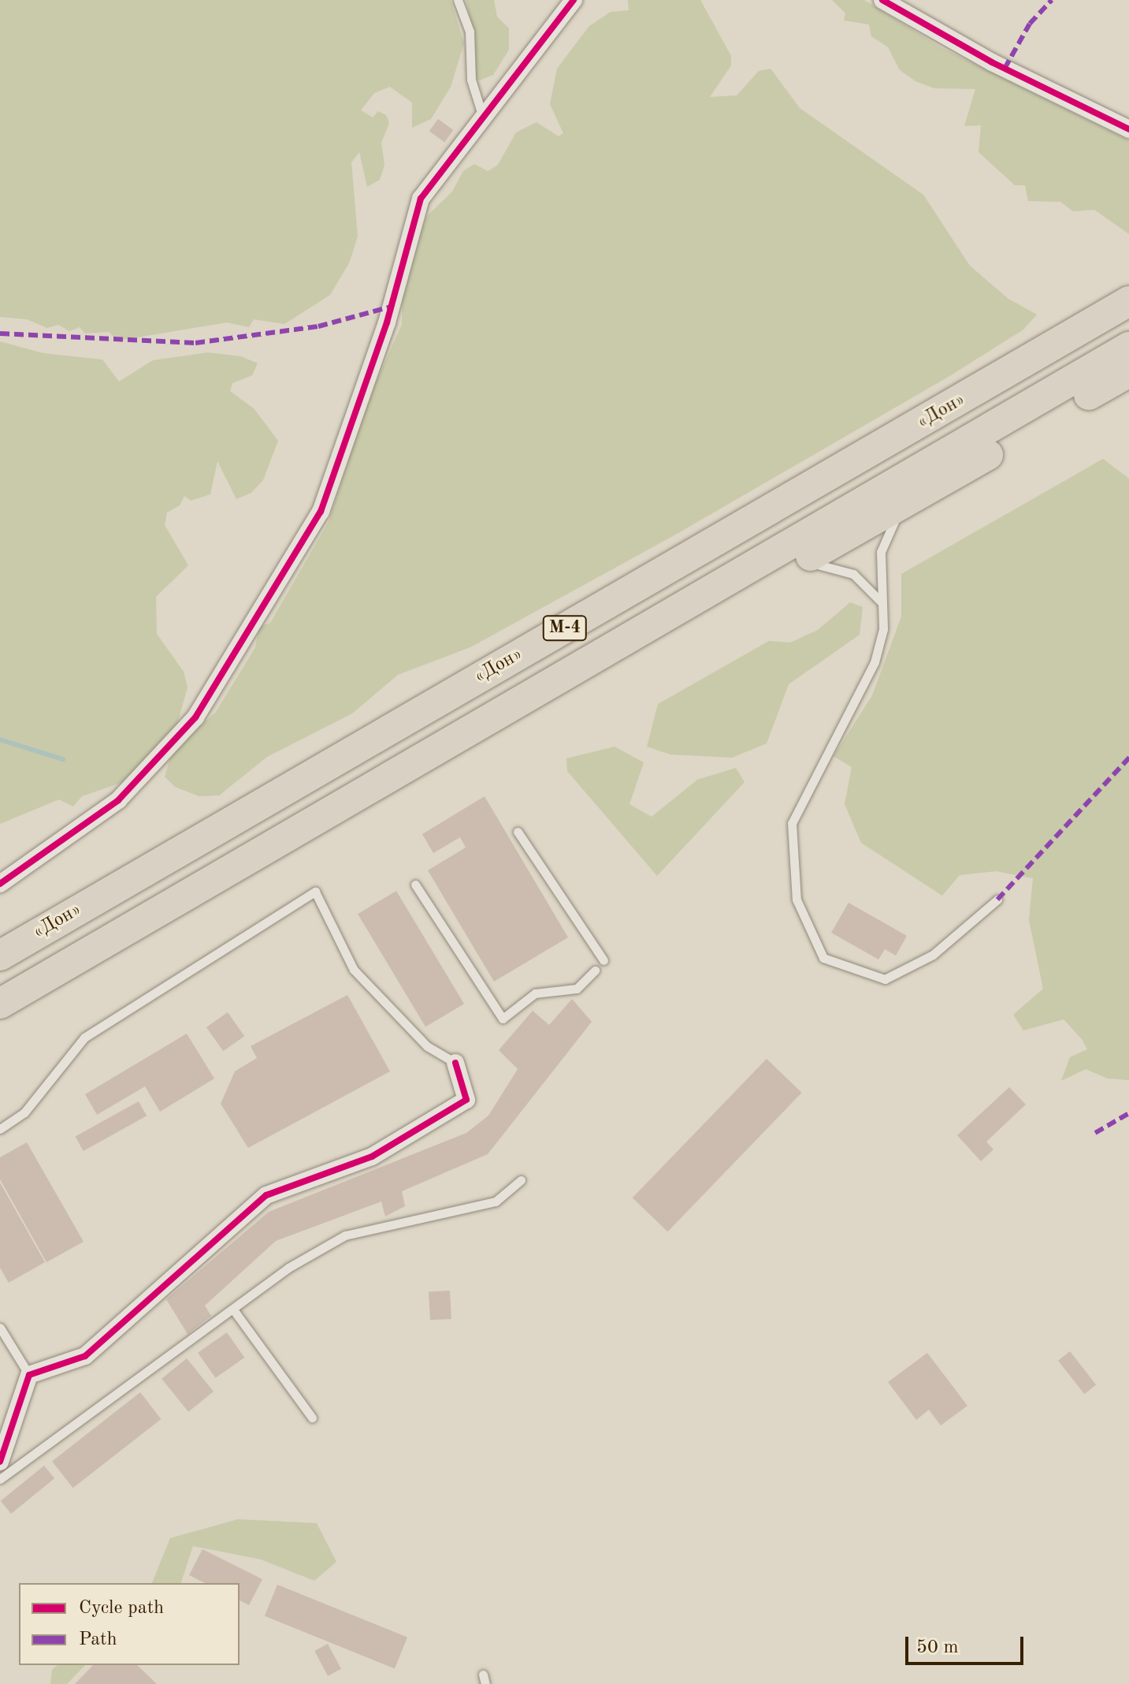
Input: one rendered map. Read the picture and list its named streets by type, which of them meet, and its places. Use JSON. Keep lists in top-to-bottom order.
{
  "streets": {
    "highway": ["«Дон»", "М-4"]
  },
  "legend": ["Cycle path", "Path"],
  "scale_bar": "50 m"
}
